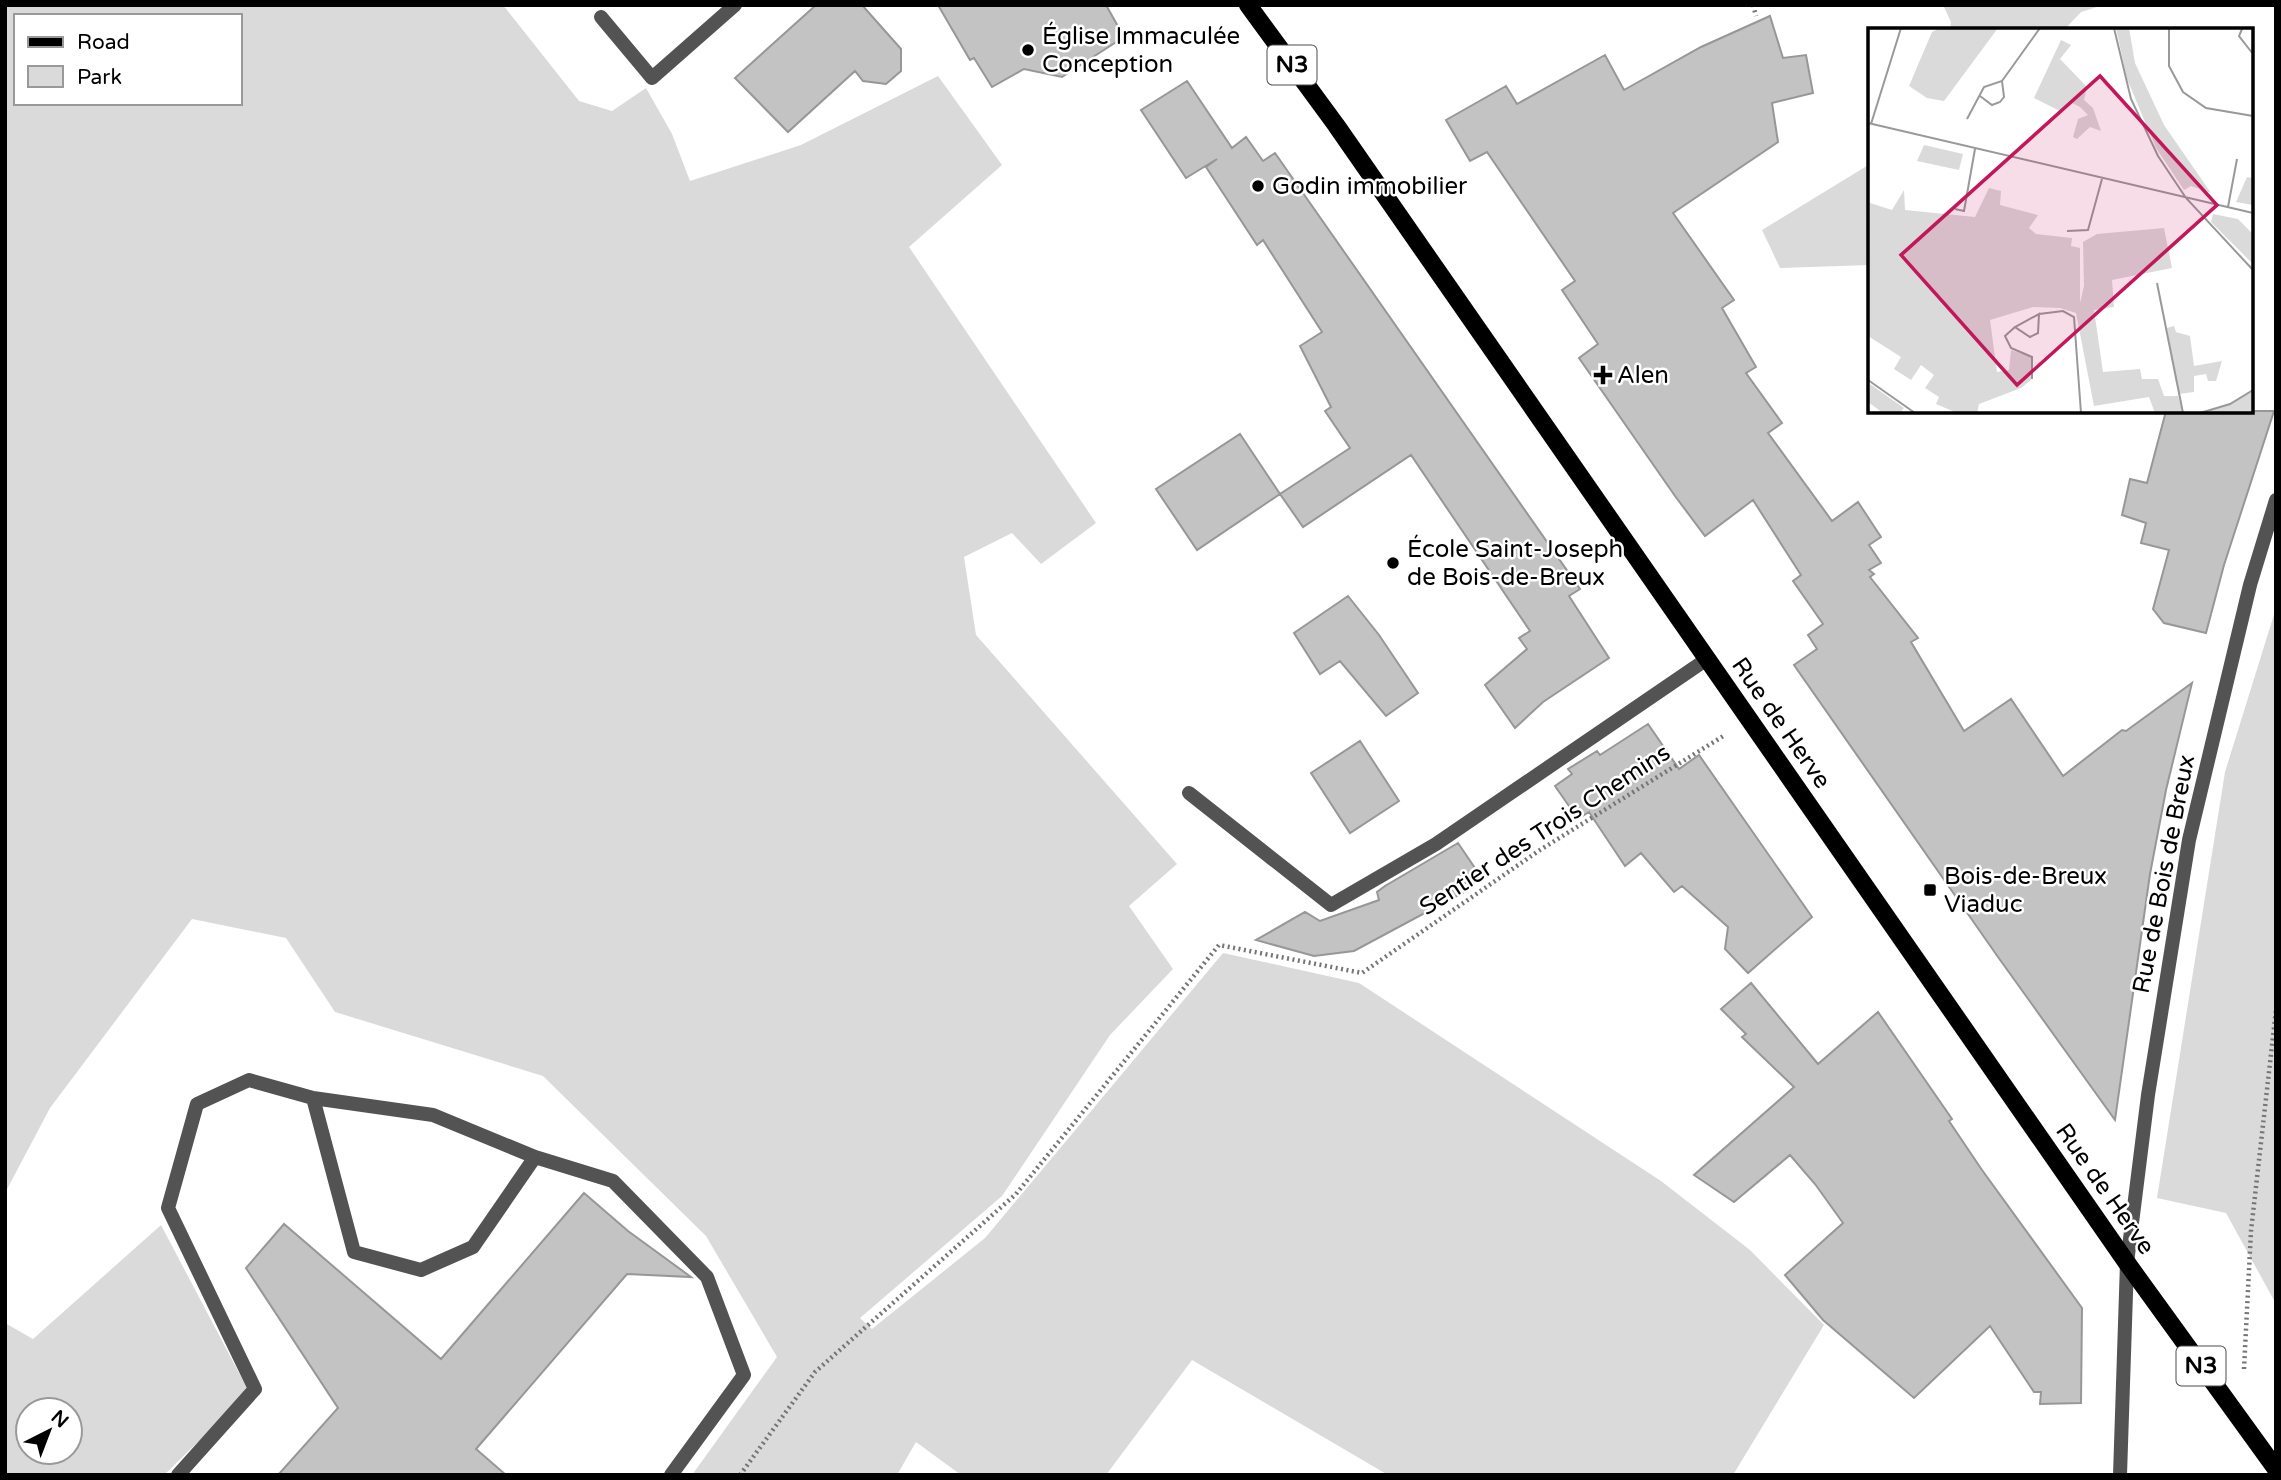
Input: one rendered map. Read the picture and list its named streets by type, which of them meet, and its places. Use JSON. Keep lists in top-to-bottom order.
{
  "streets": {
    "main road": ["N3", "Rue de Herve"],
    "street": ["Rue de Bois de Breux"],
    "path": ["Sentier des Trois Chemins"]
  },
  "crossings": [
    ["Rue de Herve", "Sentier des Trois Chemins"],
    ["Rue de Herve", "Rue de Bois de Breux"]
  ],
  "places": {
    "other": ["Église Immaculée Conception", "Godin immobilier", "École Saint-Joseph de Bois-de-Breux"],
    "health": ["Alen"],
    "transit": ["Bois-de-Breux Viaduc"]
  },
  "legend": ["Road", "Park"],
  "north": "top right"
}
